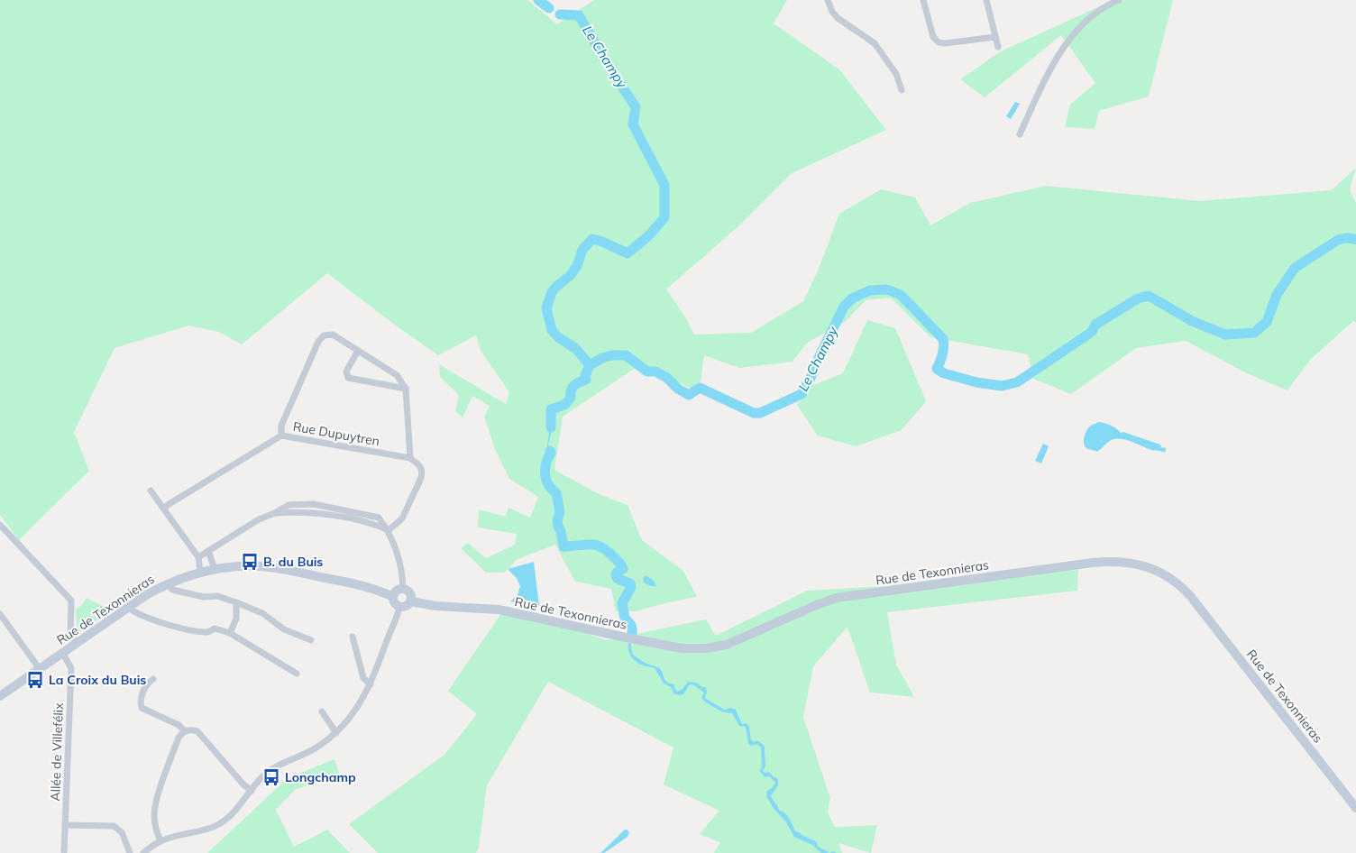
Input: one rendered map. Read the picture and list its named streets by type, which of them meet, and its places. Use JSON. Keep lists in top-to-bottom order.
{
  "streets": {
    "main road": ["Rue de Texonnieras"],
    "street": ["Rue Dupuytren", "Allée de Villefélix"]
  },
  "crossings": [
    ["Rue de Texonnieras", "Allée de Villefélix"]
  ],
  "water": ["Le Champy"],
  "places": {
    "bus stop": ["B. du Buis", "La Croix du Buis", "Longchamp"]
  }
}
